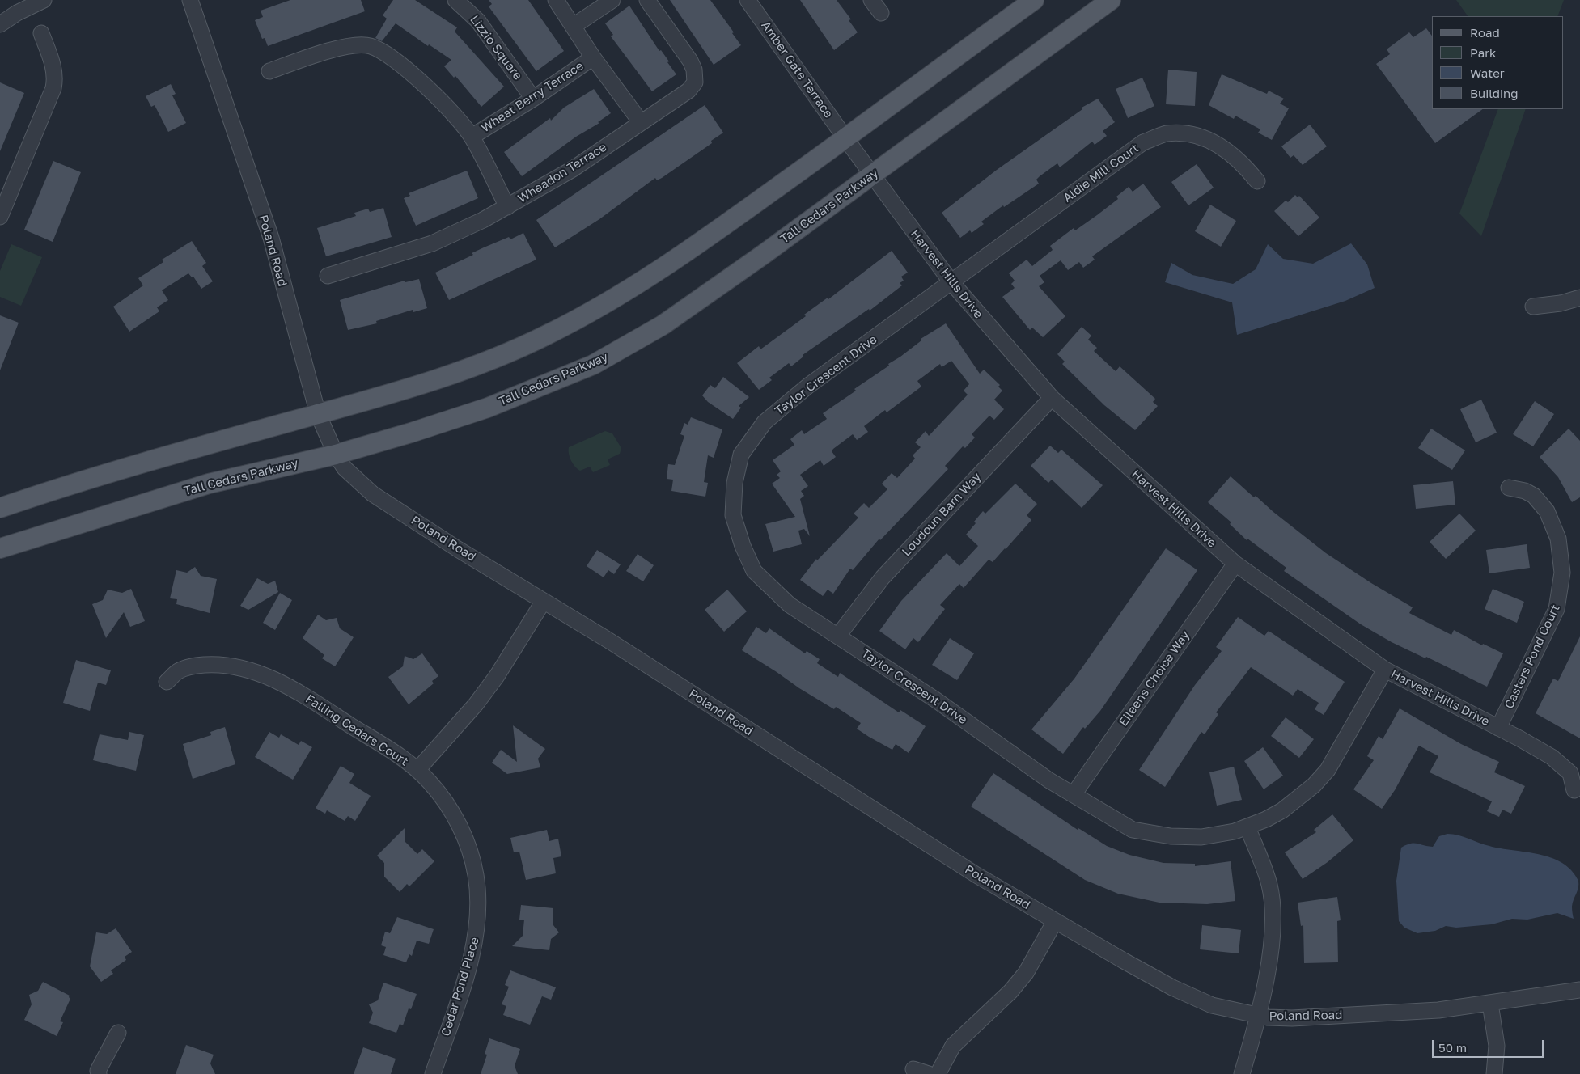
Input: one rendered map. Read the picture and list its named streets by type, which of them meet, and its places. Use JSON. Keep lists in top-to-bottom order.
{
  "streets": {
    "main road": ["Tall Cedars Parkway"],
    "street": [
      "Lizzio Square",
      "Amber Gate Terrace",
      "Wheat Berry Terrace",
      "Wheadon Terrace",
      "Aldie Mill Court",
      "Poland Road",
      "Harvest Hills Drive",
      "Taylor Crescent Drive",
      "Loudoun Barn Way",
      "Casters Pond Court",
      "Eileens Choice Way",
      "Falling Cedars Court",
      "Cedar Pond Place"
    ]
  },
  "crossings": [
    ["Lizzio Square", "Wheat Berry Terrace"],
    ["Amber Gate Terrace", "Harvest Hills Drive"],
    ["Aldie Mill Court", "Harvest Hills Drive"],
    ["Aldie Mill Court", "Taylor Crescent Drive"],
    ["Tall Cedars Parkway", "Poland Road"],
    ["Tall Cedars Parkway", "Harvest Hills Drive"],
    ["Poland Road", "Falling Cedars Court"],
    ["Harvest Hills Drive", "Taylor Crescent Drive"],
    ["Harvest Hills Drive", "Loudoun Barn Way"],
    ["Harvest Hills Drive", "Casters Pond Court"],
    ["Harvest Hills Drive", "Eileens Choice Way"],
    ["Taylor Crescent Drive", "Loudoun Barn Way"],
    ["Taylor Crescent Drive", "Eileens Choice Way"],
    ["Falling Cedars Court", "Cedar Pond Place"]
  ],
  "legend": [
    "Road",
    "Park",
    "Water",
    "Building"
  ],
  "scale_bar": "50 m"
}
